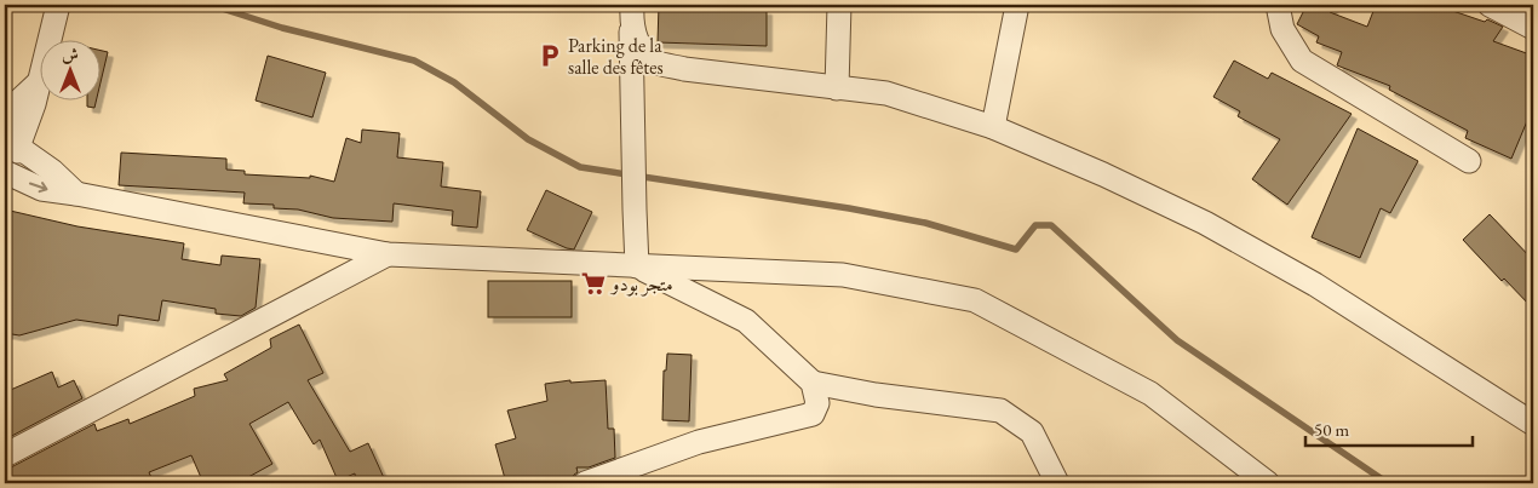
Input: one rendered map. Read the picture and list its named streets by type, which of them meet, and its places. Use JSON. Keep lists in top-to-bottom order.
{
  "places": {
    "parking": ["Parking de la salle des fêtes"],
    "supermarket": ["متجر بودو"]
  },
  "scale_bar": "50 m",
  "north": "top"
}
